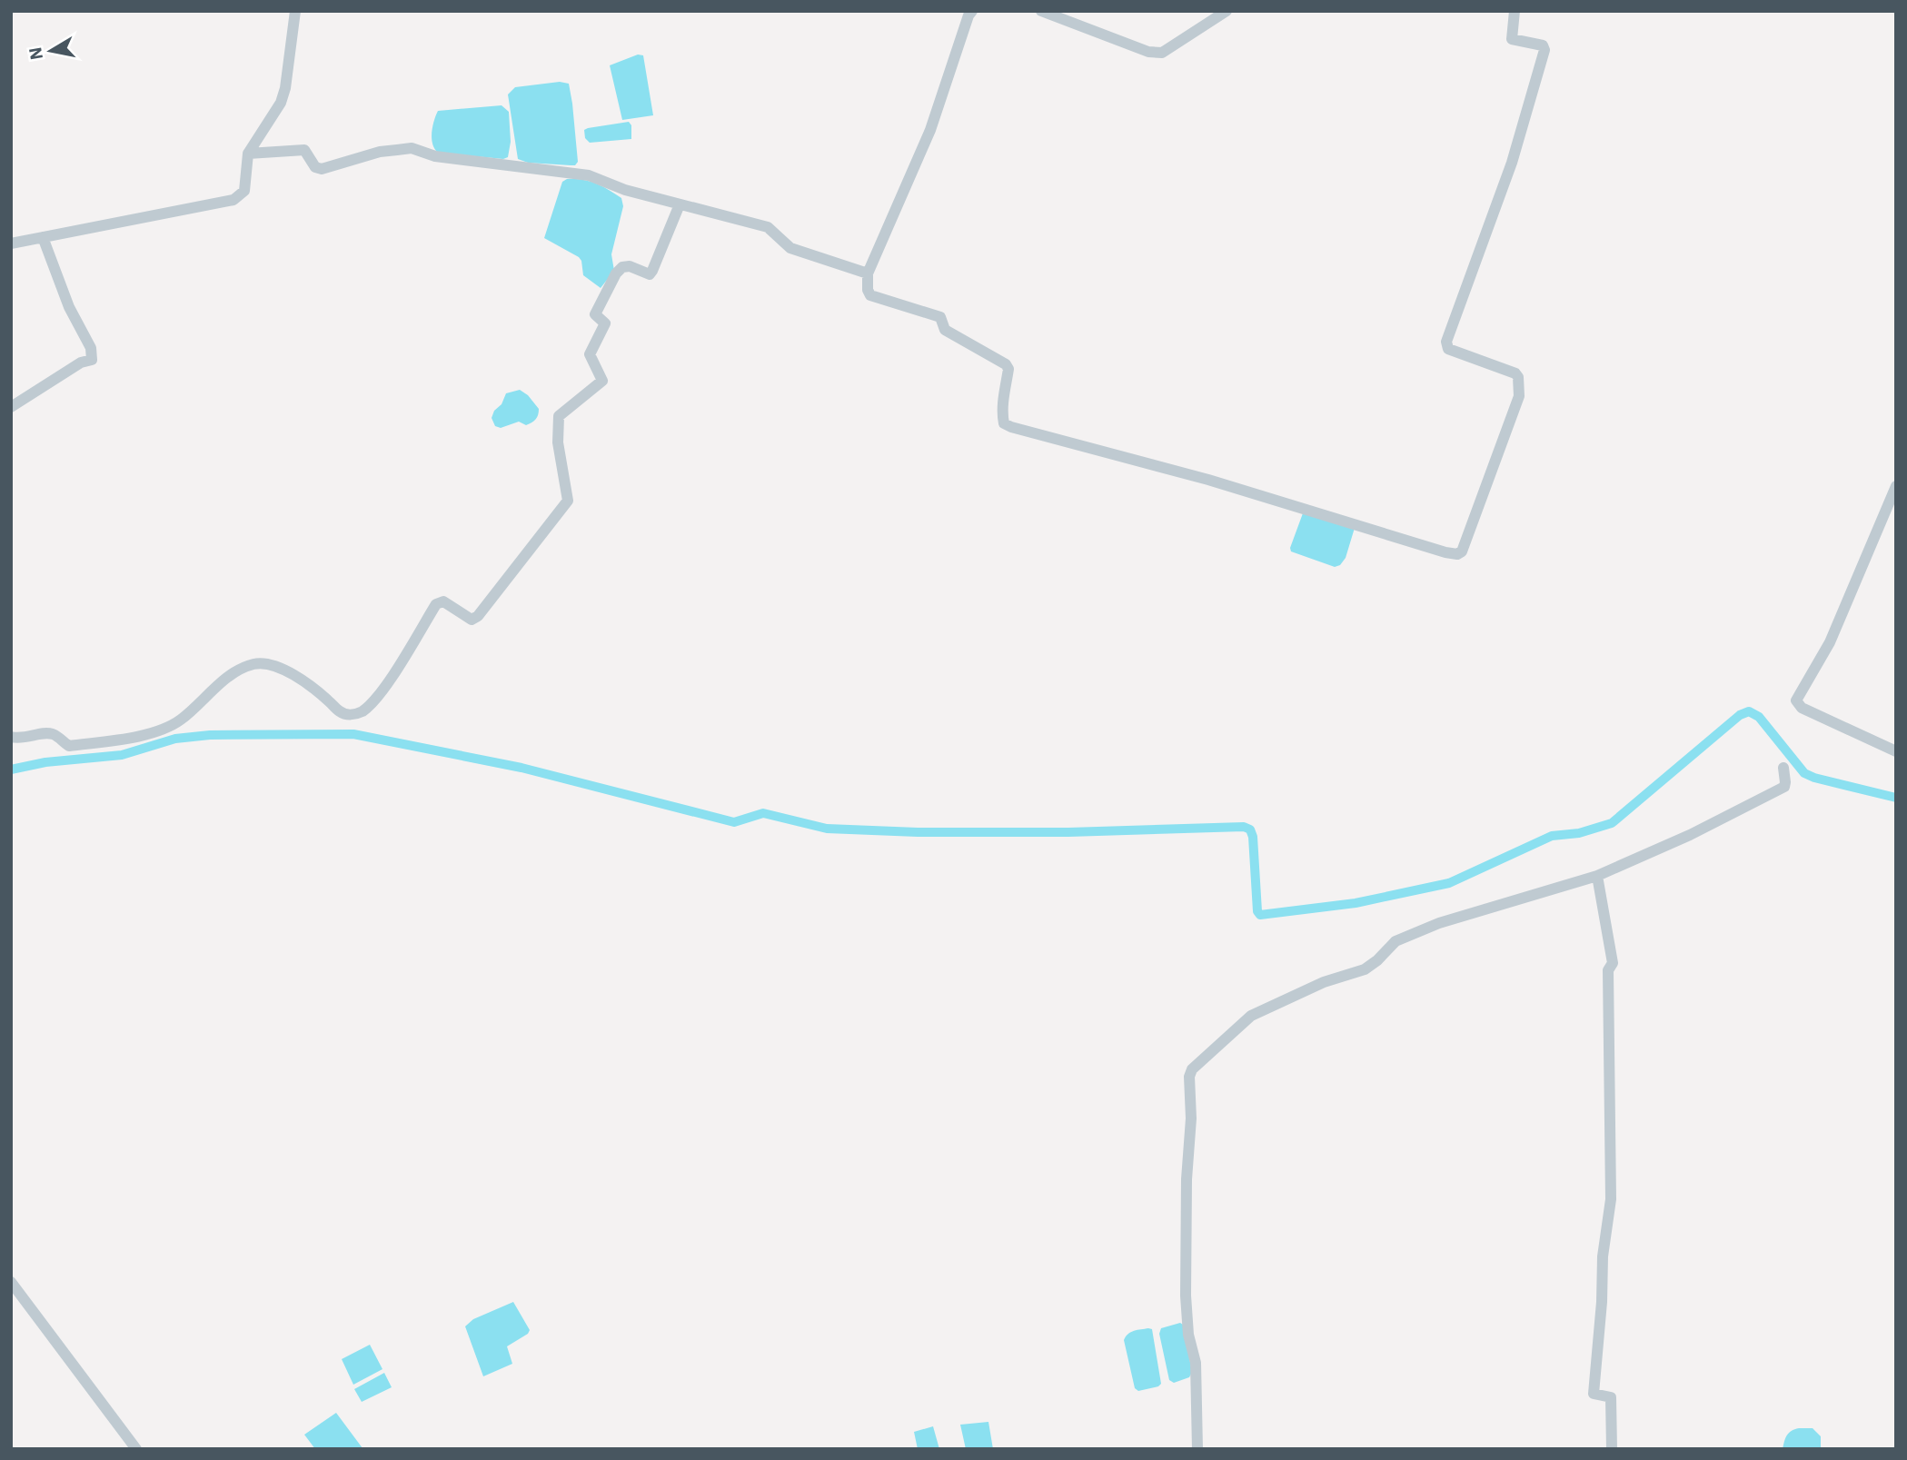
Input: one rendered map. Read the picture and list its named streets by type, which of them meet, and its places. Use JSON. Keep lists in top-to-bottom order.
{
  "north": "left"
}
